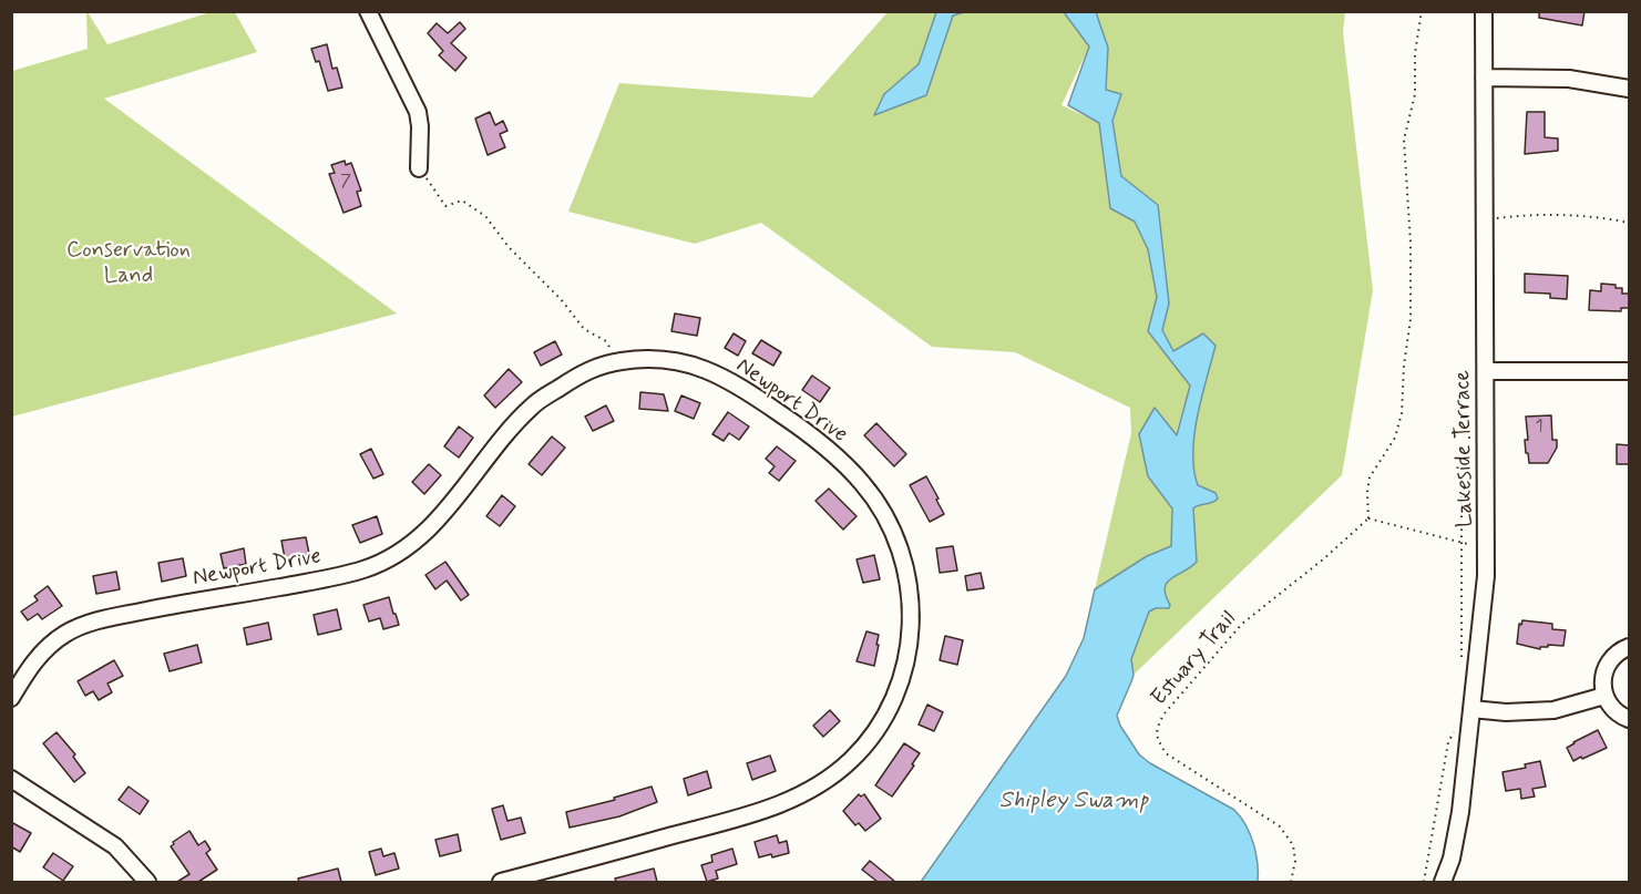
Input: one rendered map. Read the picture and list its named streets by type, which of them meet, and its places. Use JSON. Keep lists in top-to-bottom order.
{
  "streets": {
    "street": ["Newport Drive", "Lakeside Terrace"],
    "path": ["Estuary Trail"]
  },
  "water": ["Shipley Swamp"],
  "parks": ["Conservation Land"],
  "house_numbers": ["7", "1"]
}
